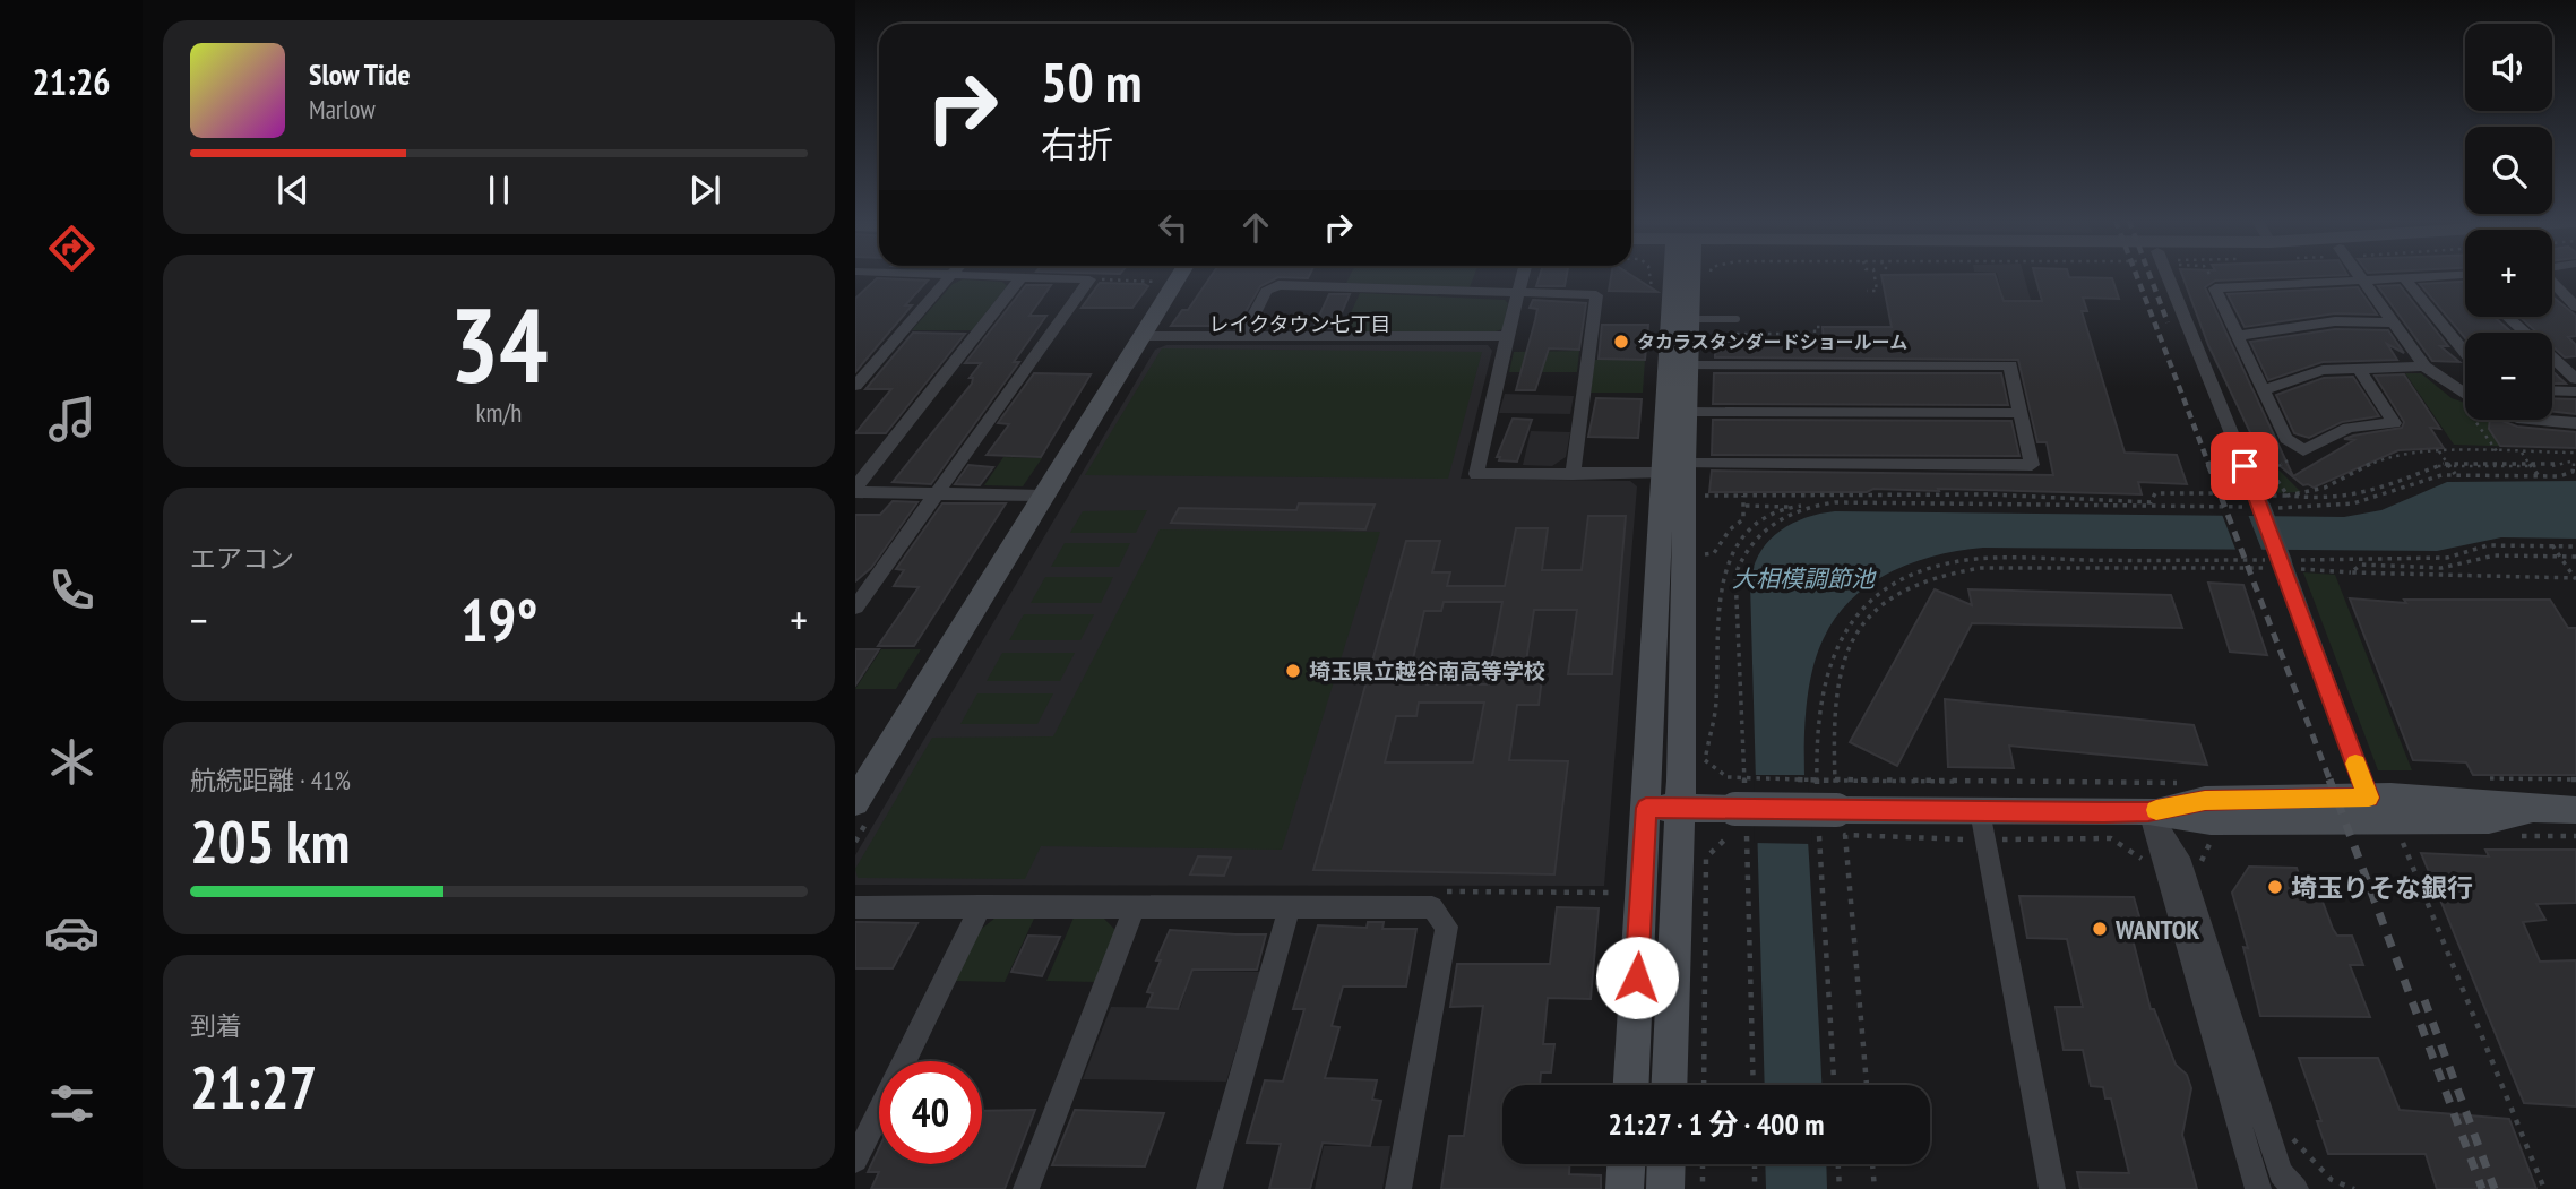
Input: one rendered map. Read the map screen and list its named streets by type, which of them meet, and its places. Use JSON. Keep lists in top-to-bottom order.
{
  "districts": ["レイクタウン七丁目"],
  "water": ["大相模調節池"],
  "places": [
    "タカラスタンダードショールーム",
    "埼玉県立越谷南高等学校",
    "埼玉りそな銀行",
    "WANTOK"
  ],
  "page": {
    "tabs": "21:26",
    "map_buttons": ["+", "−"],
    "turn": ["50 m", "右折"],
    "song": ["Slow Tide", "Marlow"],
    "tile": [
      ["34", "km/h"],
      "エアコン",
      ["航続距離 · 41%", "205 km"],
      ["到着", "21:27"]
    ],
    "heat": ["−", "19°", "+"],
    "limit": "40",
    "trip": "21:27 · 1 分 · 400 m"
  }
}
